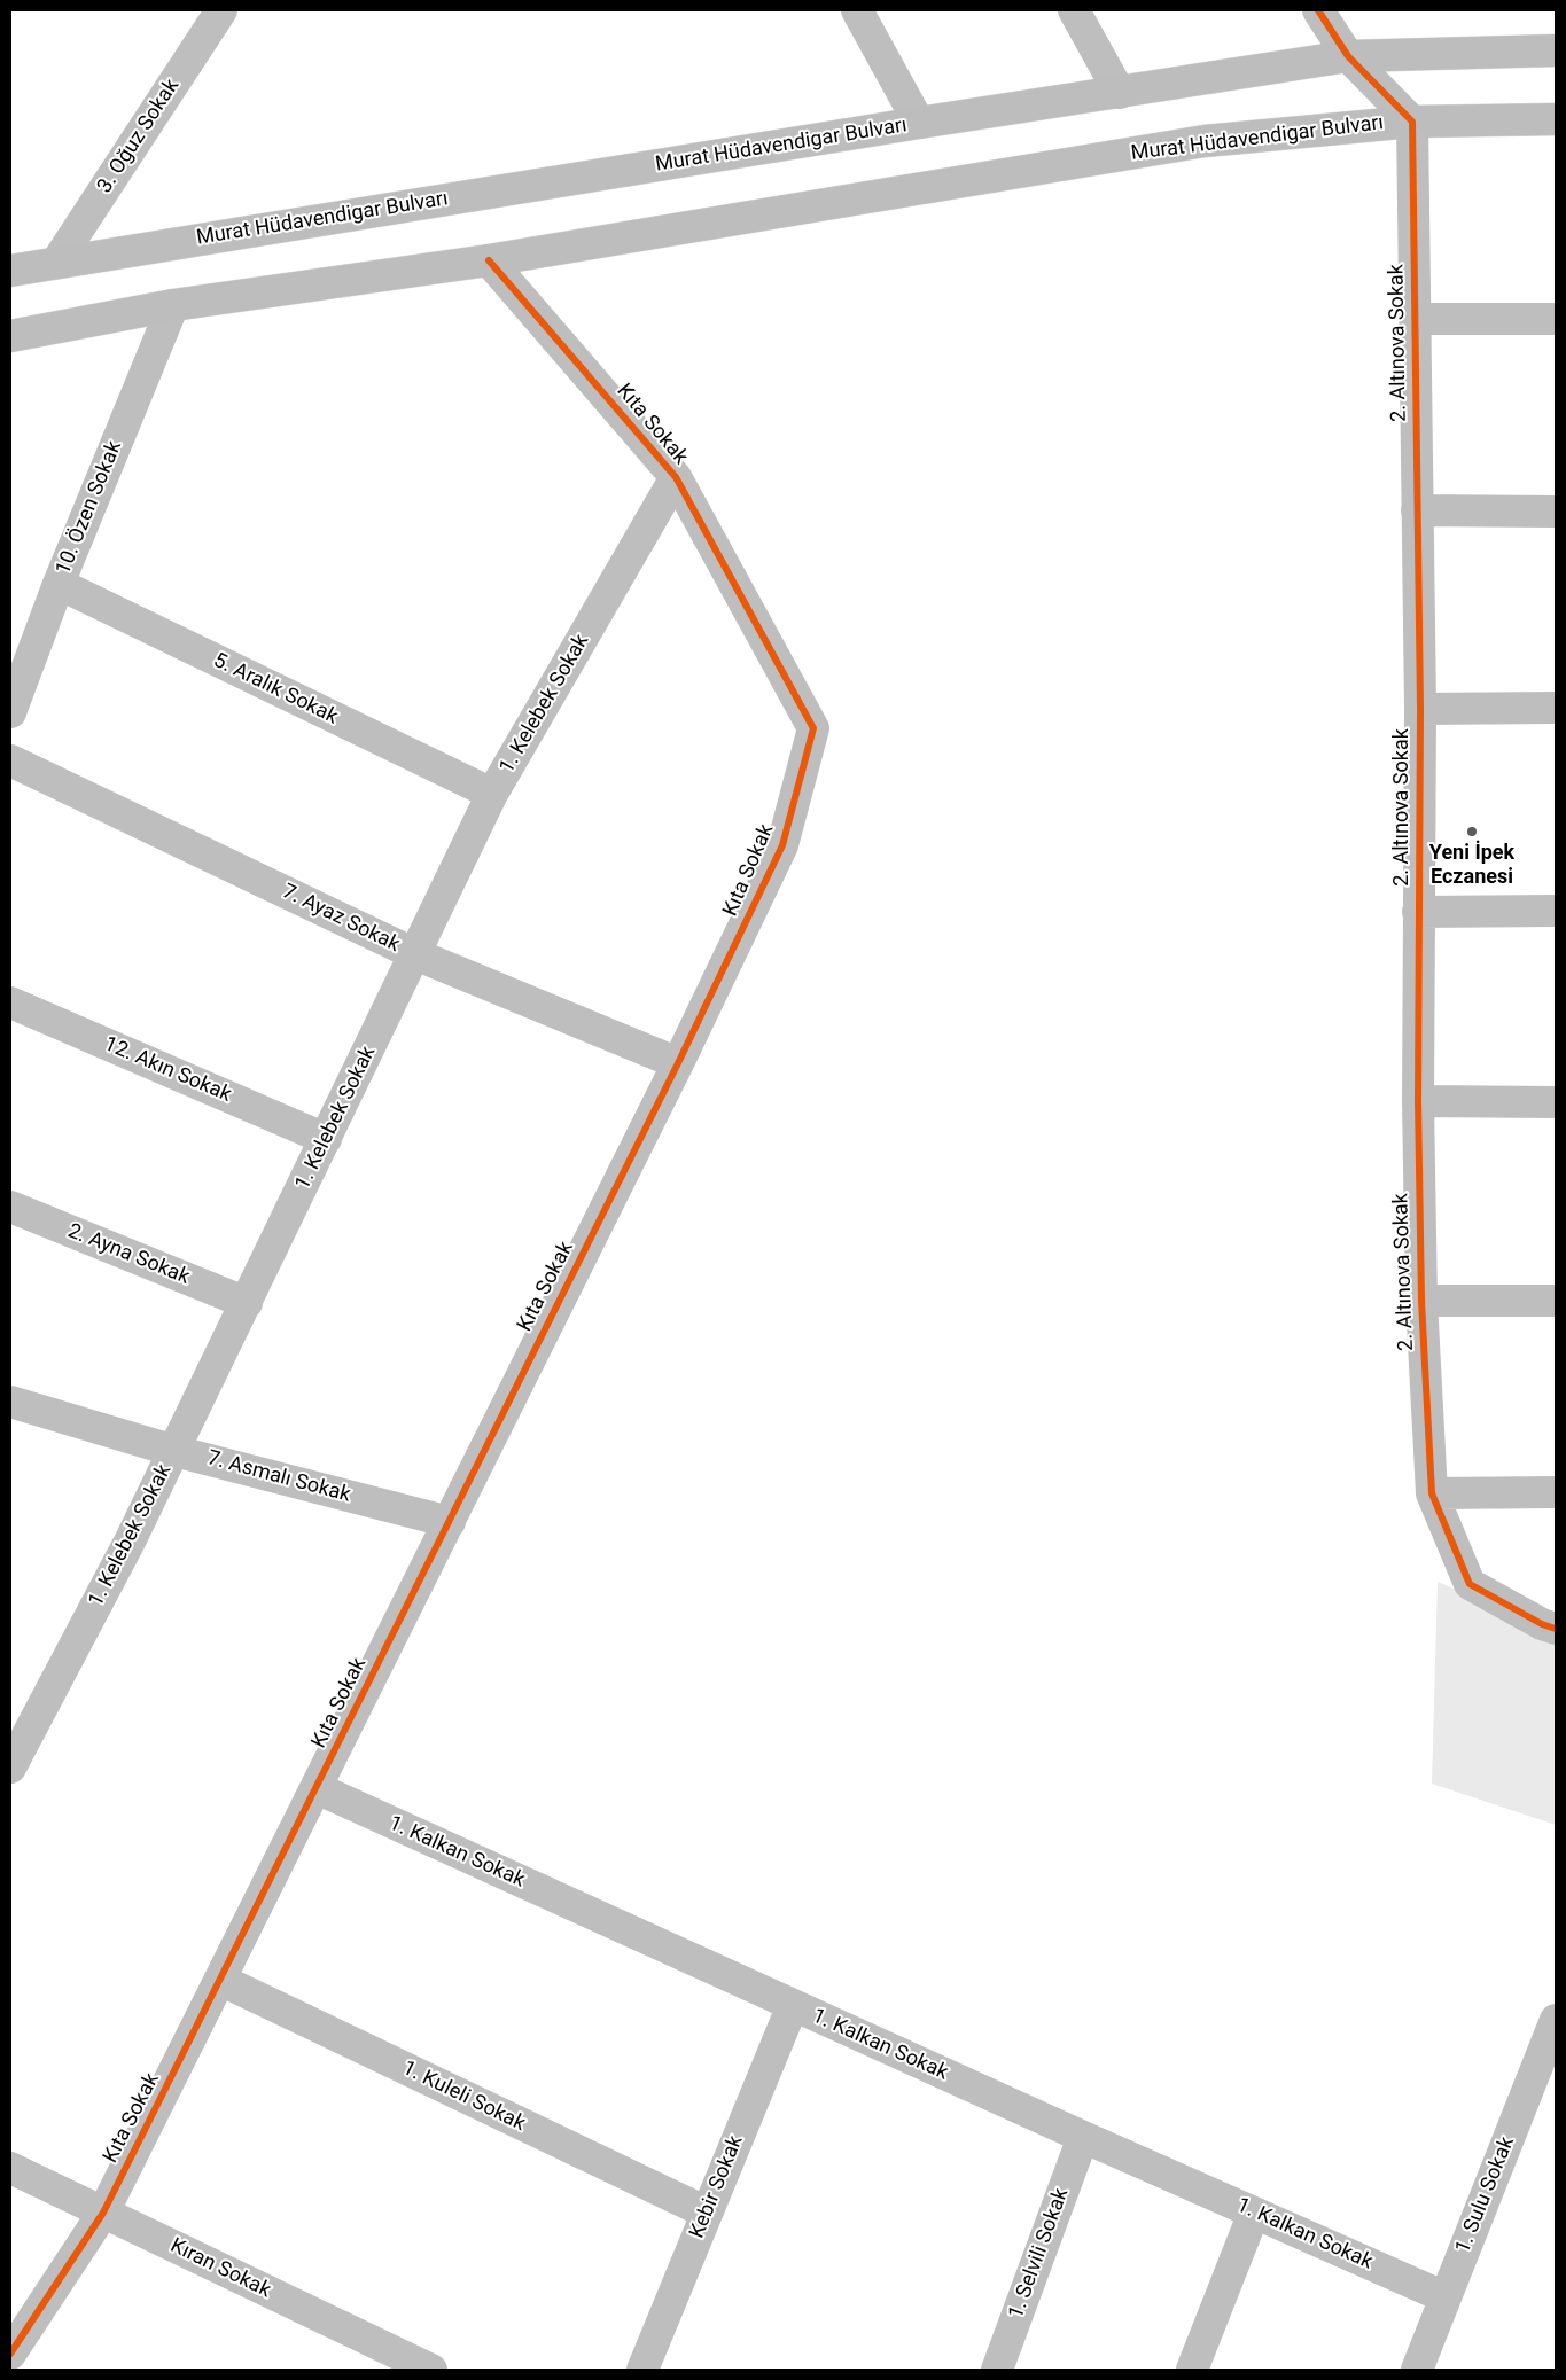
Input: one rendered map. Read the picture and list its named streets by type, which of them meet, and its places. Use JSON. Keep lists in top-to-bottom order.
{
  "streets": {
    "main road": ["Murat Hüdavendigar Bulvarı"],
    "street": [
      "3. Oğuz Sokak",
      "2. Altınova Sokak",
      "Kıta Sokak",
      "10. Özen Sokak",
      "5. Aralık Sokak",
      "1. Kelebek Sokak",
      "7. Ayaz Sokak",
      "12. Akın Sokak",
      "2. Ayna Sokak",
      "7. Asmalı Sokak",
      "1. Kalkan Sokak",
      "1. Kuleli Sokak",
      "Kebir Sokak",
      "1. Sulu Sokak",
      "1. Selvili Sokak",
      "Kıran Sokak"
    ]
  },
  "crossings": [
    ["3. Oğuz Sokak", "Murat Hüdavendigar Bulvarı"],
    ["Murat Hüdavendigar Bulvarı", "2. Altınova Sokak"],
    ["Murat Hüdavendigar Bulvarı", "Kıta Sokak"],
    ["Murat Hüdavendigar Bulvarı", "10. Özen Sokak"],
    ["Kıta Sokak", "1. Kelebek Sokak"],
    ["Kıta Sokak", "7. Ayaz Sokak"],
    ["Kıta Sokak", "7. Asmalı Sokak"],
    ["Kıta Sokak", "1. Kalkan Sokak"],
    ["Kıta Sokak", "1. Kuleli Sokak"],
    ["Kıta Sokak", "Kıran Sokak"],
    ["10. Özen Sokak", "5. Aralık Sokak"],
    ["5. Aralık Sokak", "1. Kelebek Sokak"],
    ["1. Kelebek Sokak", "7. Ayaz Sokak"],
    ["1. Kelebek Sokak", "12. Akın Sokak"],
    ["1. Kelebek Sokak", "2. Ayna Sokak"],
    ["1. Kelebek Sokak", "7. Asmalı Sokak"],
    ["1. Kalkan Sokak", "Kebir Sokak"],
    ["1. Kalkan Sokak", "1. Sulu Sokak"],
    ["1. Kalkan Sokak", "1. Selvili Sokak"],
    ["1. Kuleli Sokak", "Kebir Sokak"]
  ],
  "places": ["Yeni İpek Eczanesi"]
}
